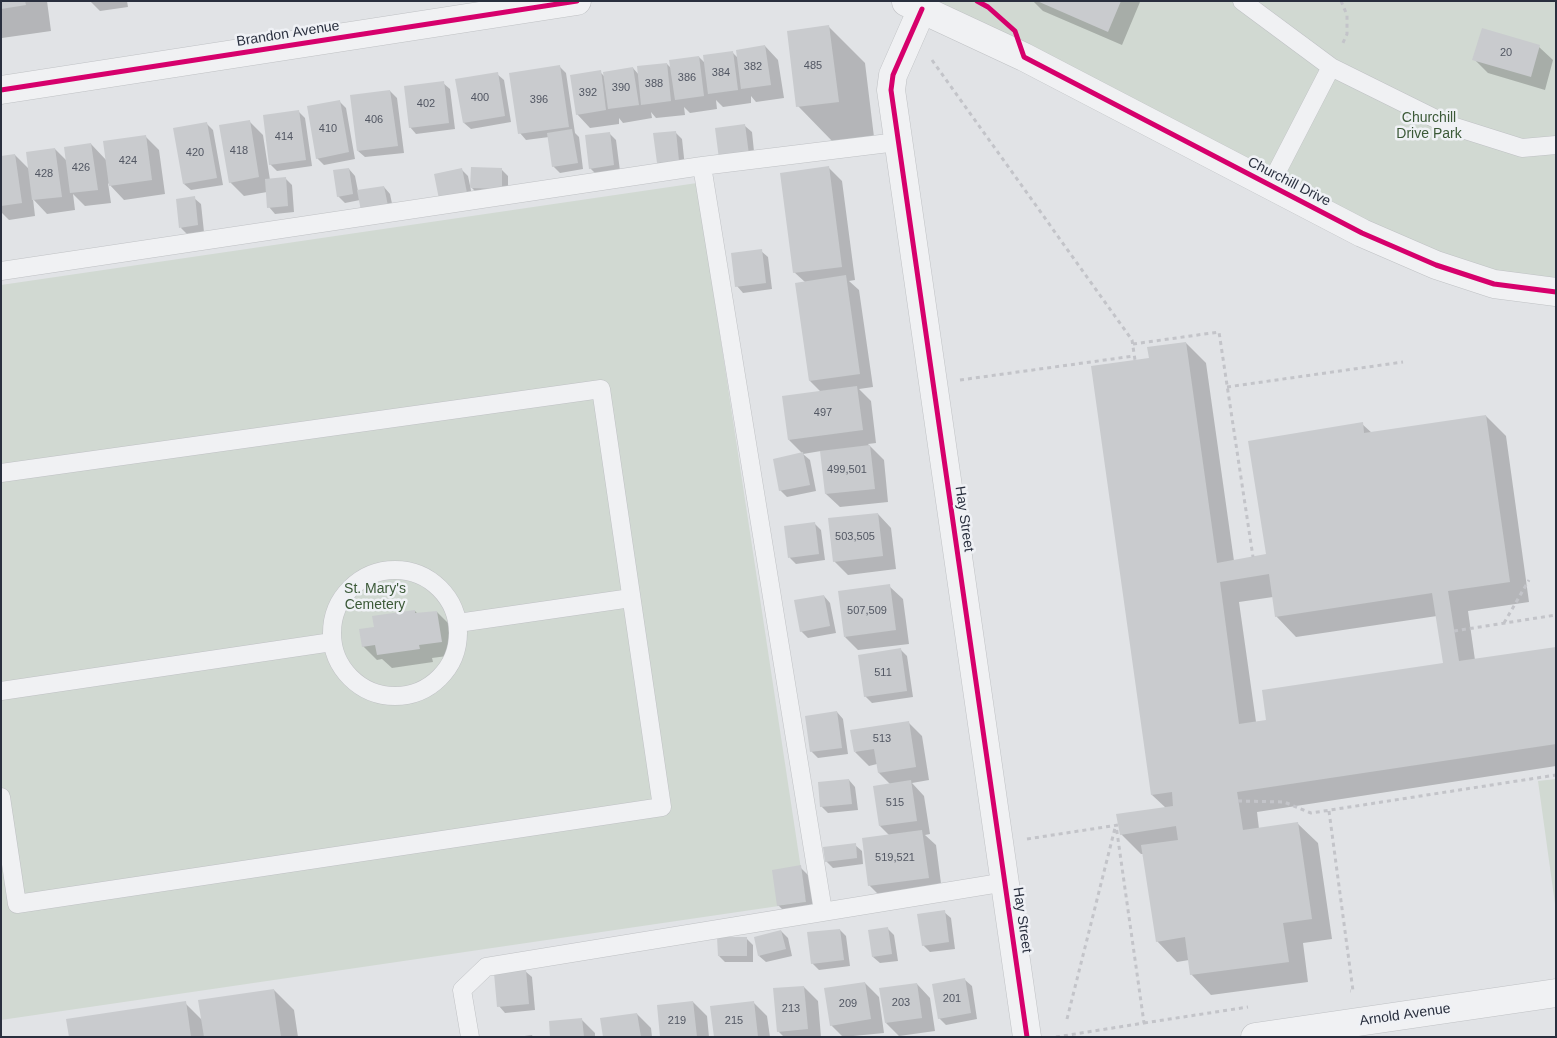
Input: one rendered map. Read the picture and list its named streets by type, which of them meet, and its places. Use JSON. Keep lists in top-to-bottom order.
{
  "streets": {
    "street": [
      "Brandon Avenue",
      "Churchill Drive",
      "Hay Street",
      "Arnold Avenue"
    ]
  },
  "crossings": [
    ["Churchill Drive", "Hay Street"]
  ],
  "parks": ["Churchill Drive Park", "St. Mary's Cemetery"],
  "house_numbers": [
    "20",
    "485",
    "382",
    "384",
    "386",
    "388",
    "390",
    "392",
    "400",
    "396",
    "402",
    "406",
    "410",
    "414",
    "418",
    "420",
    "424",
    "426",
    "428",
    "497",
    "499,501",
    "503,505",
    "507,509",
    "511",
    "513",
    "515",
    "519,521",
    "201",
    "203",
    "209",
    "213",
    "219",
    "215"
  ]
}
